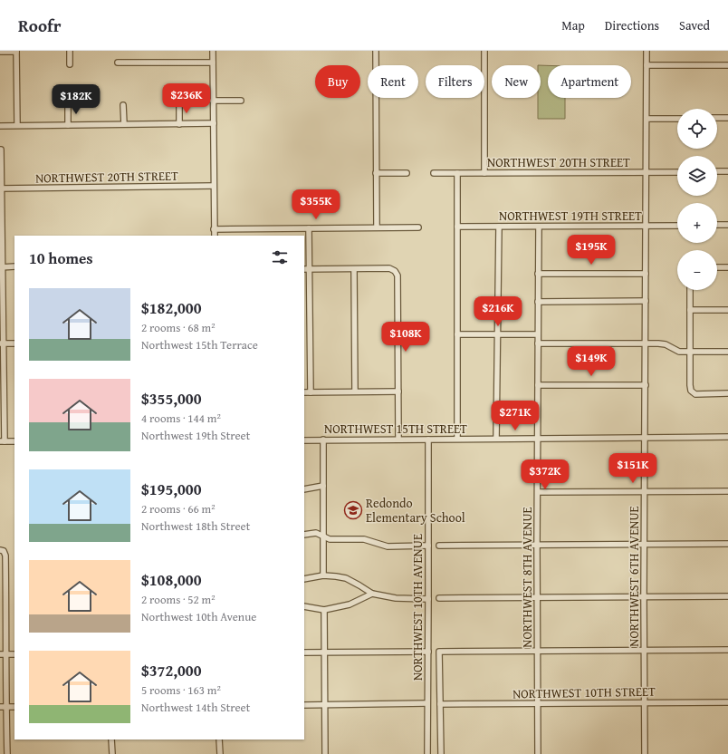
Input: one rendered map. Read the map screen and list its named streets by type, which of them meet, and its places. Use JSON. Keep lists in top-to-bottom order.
{
  "streets": {
    "street": [
      "NORTHWEST 20TH STREET",
      "NORTHWEST 19TH STREET",
      "NORTHWEST 15TH STREET",
      "NORTHWEST 6TH AVENUE",
      "NORTHWEST 8TH AVENUE",
      "NORTHWEST 10TH AVENUE",
      "NORTHWEST 10TH STREET"
    ]
  },
  "crossings": [
    ["NORTHWEST 20TH STREET", "NORTHWEST 6TH AVENUE"],
    ["NORTHWEST 19TH STREET", "NORTHWEST 6TH AVENUE"],
    ["NORTHWEST 19TH STREET", "NORTHWEST 8TH AVENUE"],
    ["NORTHWEST 15TH STREET", "NORTHWEST 6TH AVENUE"],
    ["NORTHWEST 15TH STREET", "NORTHWEST 8TH AVENUE"],
    ["NORTHWEST 15TH STREET", "NORTHWEST 10TH AVENUE"],
    ["NORTHWEST 6TH AVENUE", "NORTHWEST 10TH STREET"],
    ["NORTHWEST 8TH AVENUE", "NORTHWEST 10TH STREET"]
  ],
  "places": {
    "school or university": ["Redondo Elementary School"]
  },
  "page": {
    "header": "Roofr",
    "nav": ["Map", "Directions", "Saved"],
    "chip": [
      "Buy",
      "Rent",
      "Filters",
      "New",
      "Apartment"
    ],
    "price": [
      "$236K",
      "$182K",
      "$355K",
      "$195K",
      "$216K",
      "$108K",
      "$149K",
      "$271K",
      "$151K",
      "$372K"
    ],
    "map_buttons": ["+", "−"],
    "heading": "10 homes",
    "list": [
      {
        "name": "$182,000",
        "note": "2 rooms · 68 m² · Northwest 15th Terrace"
      },
      {
        "name": "$355,000",
        "note": "4 rooms · 144 m² · Northwest 19th Street"
      },
      {
        "name": "$195,000",
        "note": "2 rooms · 66 m² · Northwest 18th Street"
      },
      {
        "name": "$108,000",
        "note": "2 rooms · 52 m² · Northwest 10th Avenue"
      },
      {
        "name": "$372,000",
        "note": "5 rooms · 163 m² · Northwest 14th Street"
      }
    ]
  }
}
